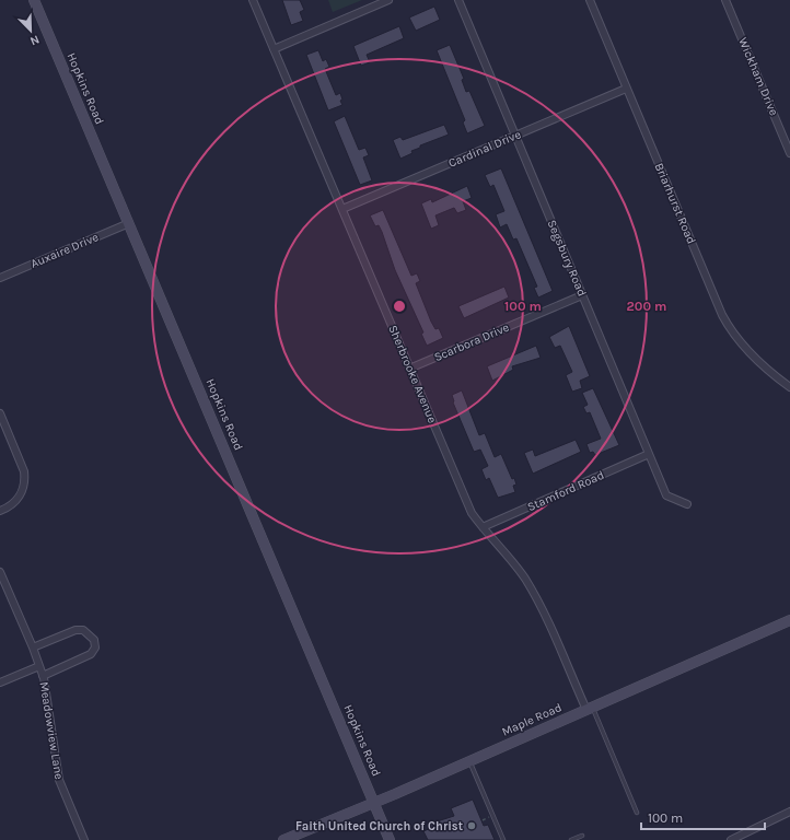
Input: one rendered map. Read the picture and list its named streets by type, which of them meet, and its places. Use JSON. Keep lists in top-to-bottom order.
{
  "streets": {
    "street": [
      "Wickham Drive",
      "Hopkins Road",
      "Cardinal Drive",
      "Briarhurst Road",
      "Auxaire Drive",
      "Segsbury Road",
      "Scarbora Drive",
      "Sherbrooke Avenue",
      "Stamford Road",
      "Maple Road",
      "Meadowview Lane"
    ]
  },
  "crossings": [
    ["Hopkins Road", "Auxaire Drive"],
    ["Hopkins Road", "Maple Road"],
    ["Cardinal Drive", "Briarhurst Road"],
    ["Cardinal Drive", "Segsbury Road"],
    ["Cardinal Drive", "Sherbrooke Avenue"],
    ["Segsbury Road", "Scarbora Drive"],
    ["Segsbury Road", "Stamford Road"],
    ["Scarbora Drive", "Sherbrooke Avenue"],
    ["Sherbrooke Avenue", "Stamford Road"],
    ["Sherbrooke Avenue", "Maple Road"]
  ],
  "places": ["Faith United Church of Christ"],
  "scale_bar": "100 m",
  "north": "bottom right",
  "rings": ["100 m", "200 m"]
}
